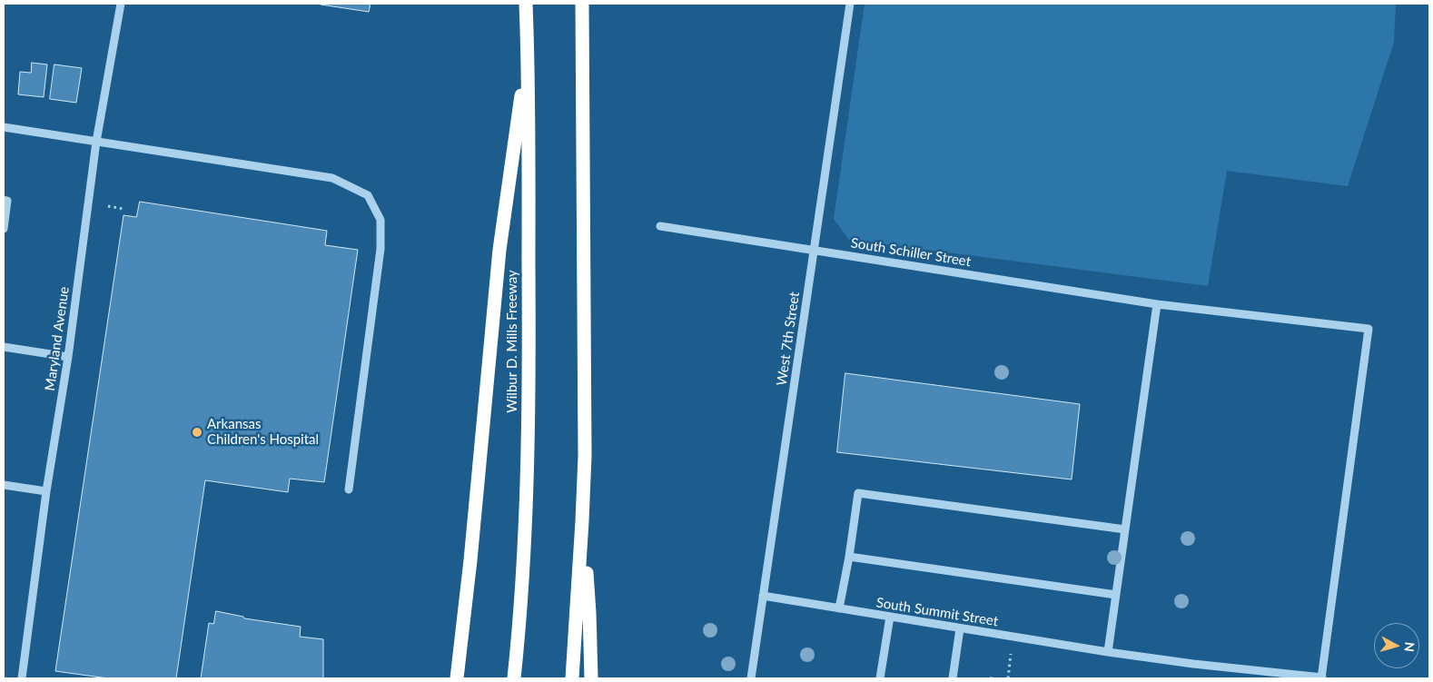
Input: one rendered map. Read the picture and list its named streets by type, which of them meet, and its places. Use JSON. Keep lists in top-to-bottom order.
{
  "streets": {
    "highway": ["Wilbur D. Mills Freeway"],
    "street": [
      "South Schiller Street",
      "Maryland Avenue",
      "West 7th Street",
      "South Summit Street"
    ]
  },
  "crossings": [
    ["South Schiller Street", "West 7th Street"],
    ["South Schiller Street", "South Summit Street"],
    ["West 7th Street", "South Summit Street"]
  ],
  "places": ["Arkansas Children's Hospital"],
  "north": "right"
}
